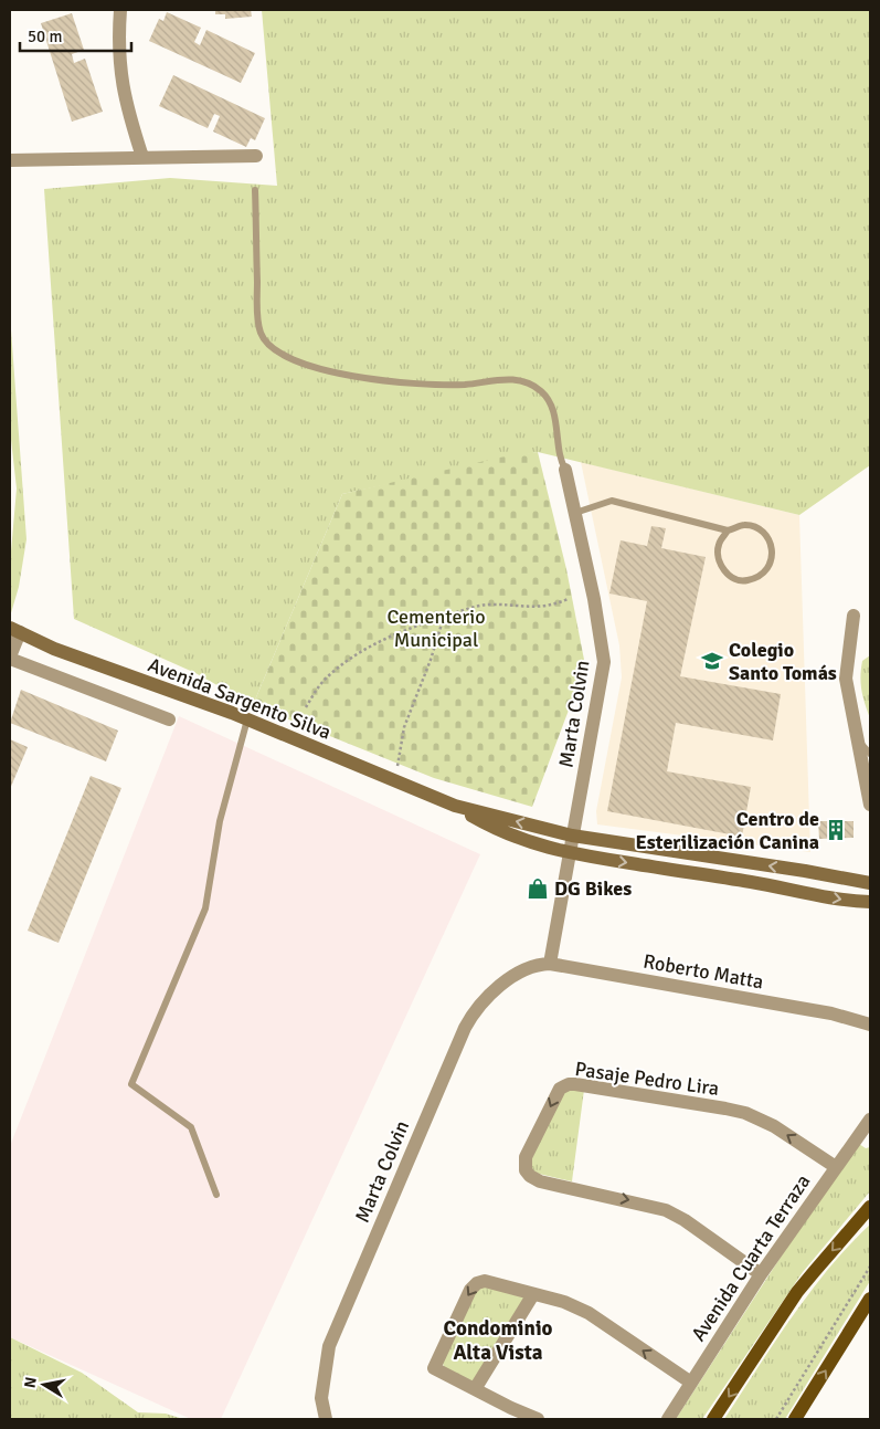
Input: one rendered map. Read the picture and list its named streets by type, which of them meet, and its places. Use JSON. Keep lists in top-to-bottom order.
{
  "streets": {
    "main road": ["Avenida Sargento Silva"],
    "street": [
      "Marta Colvin",
      "Roberto Matta",
      "Pasaje Pedro Lira",
      "Avenida Cuarta Terraza"
    ]
  },
  "crossings": [
    ["Avenida Sargento Silva", "Marta Colvin"],
    ["Marta Colvin", "Roberto Matta"],
    ["Pasaje Pedro Lira", "Avenida Cuarta Terraza"]
  ],
  "districts": ["Condominio Alta Vista"],
  "parks": ["Cementerio Municipal"],
  "places": {
    "school or university": ["Colegio Santo Tomás"],
    "building": ["Centro de Esterilización Canina"],
    "shop": ["DG Bikes"]
  },
  "scale_bar": "50 m",
  "north": "left"
}
